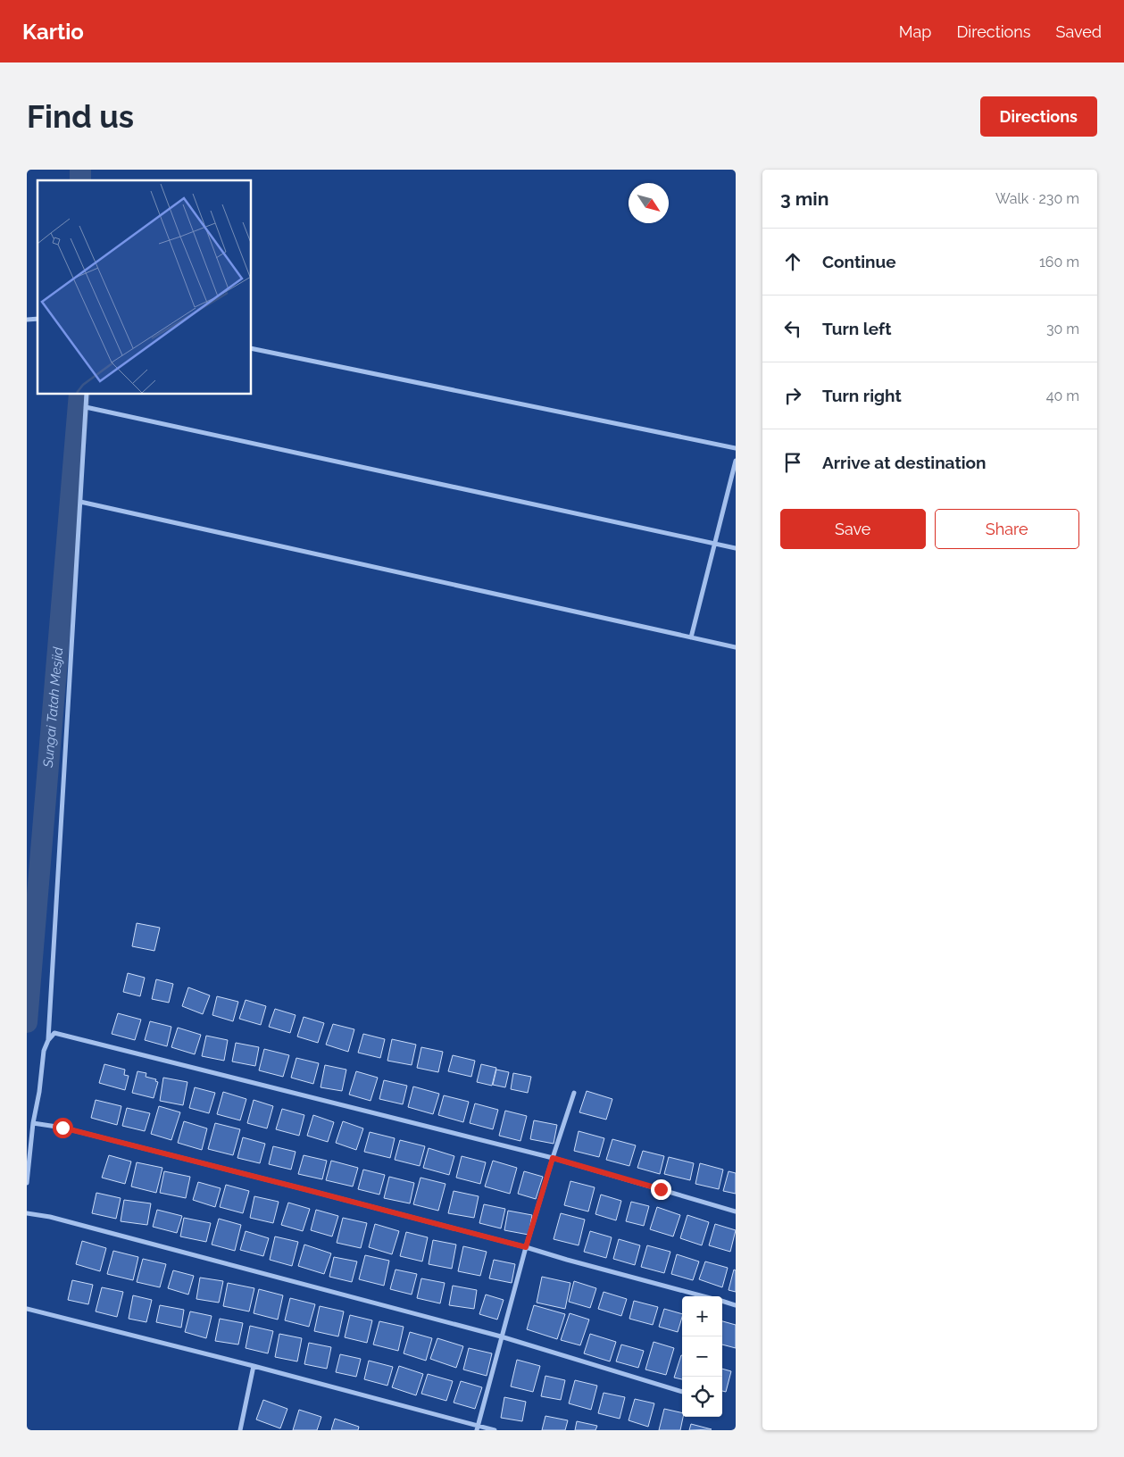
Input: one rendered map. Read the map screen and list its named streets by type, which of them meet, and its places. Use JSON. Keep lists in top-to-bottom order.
{
  "water": ["Sungai Tatah Mesjid"],
  "north": "bottom right",
  "page": {
    "header": "Kartio",
    "nav": ["Map", "Directions", "Saved"],
    "buttons": [
      "Directions",
      ["Save", "Share"]
    ],
    "title": "Find us",
    "heading": ["3 min", "Walk · 230 m"],
    "list": [
      ["Continue", "160 m"],
      ["Turn left", "30 m"],
      ["Turn right", "40 m"],
      "Arrive at destination"
    ],
    "map_buttons": ["+", "−"]
  }
}
